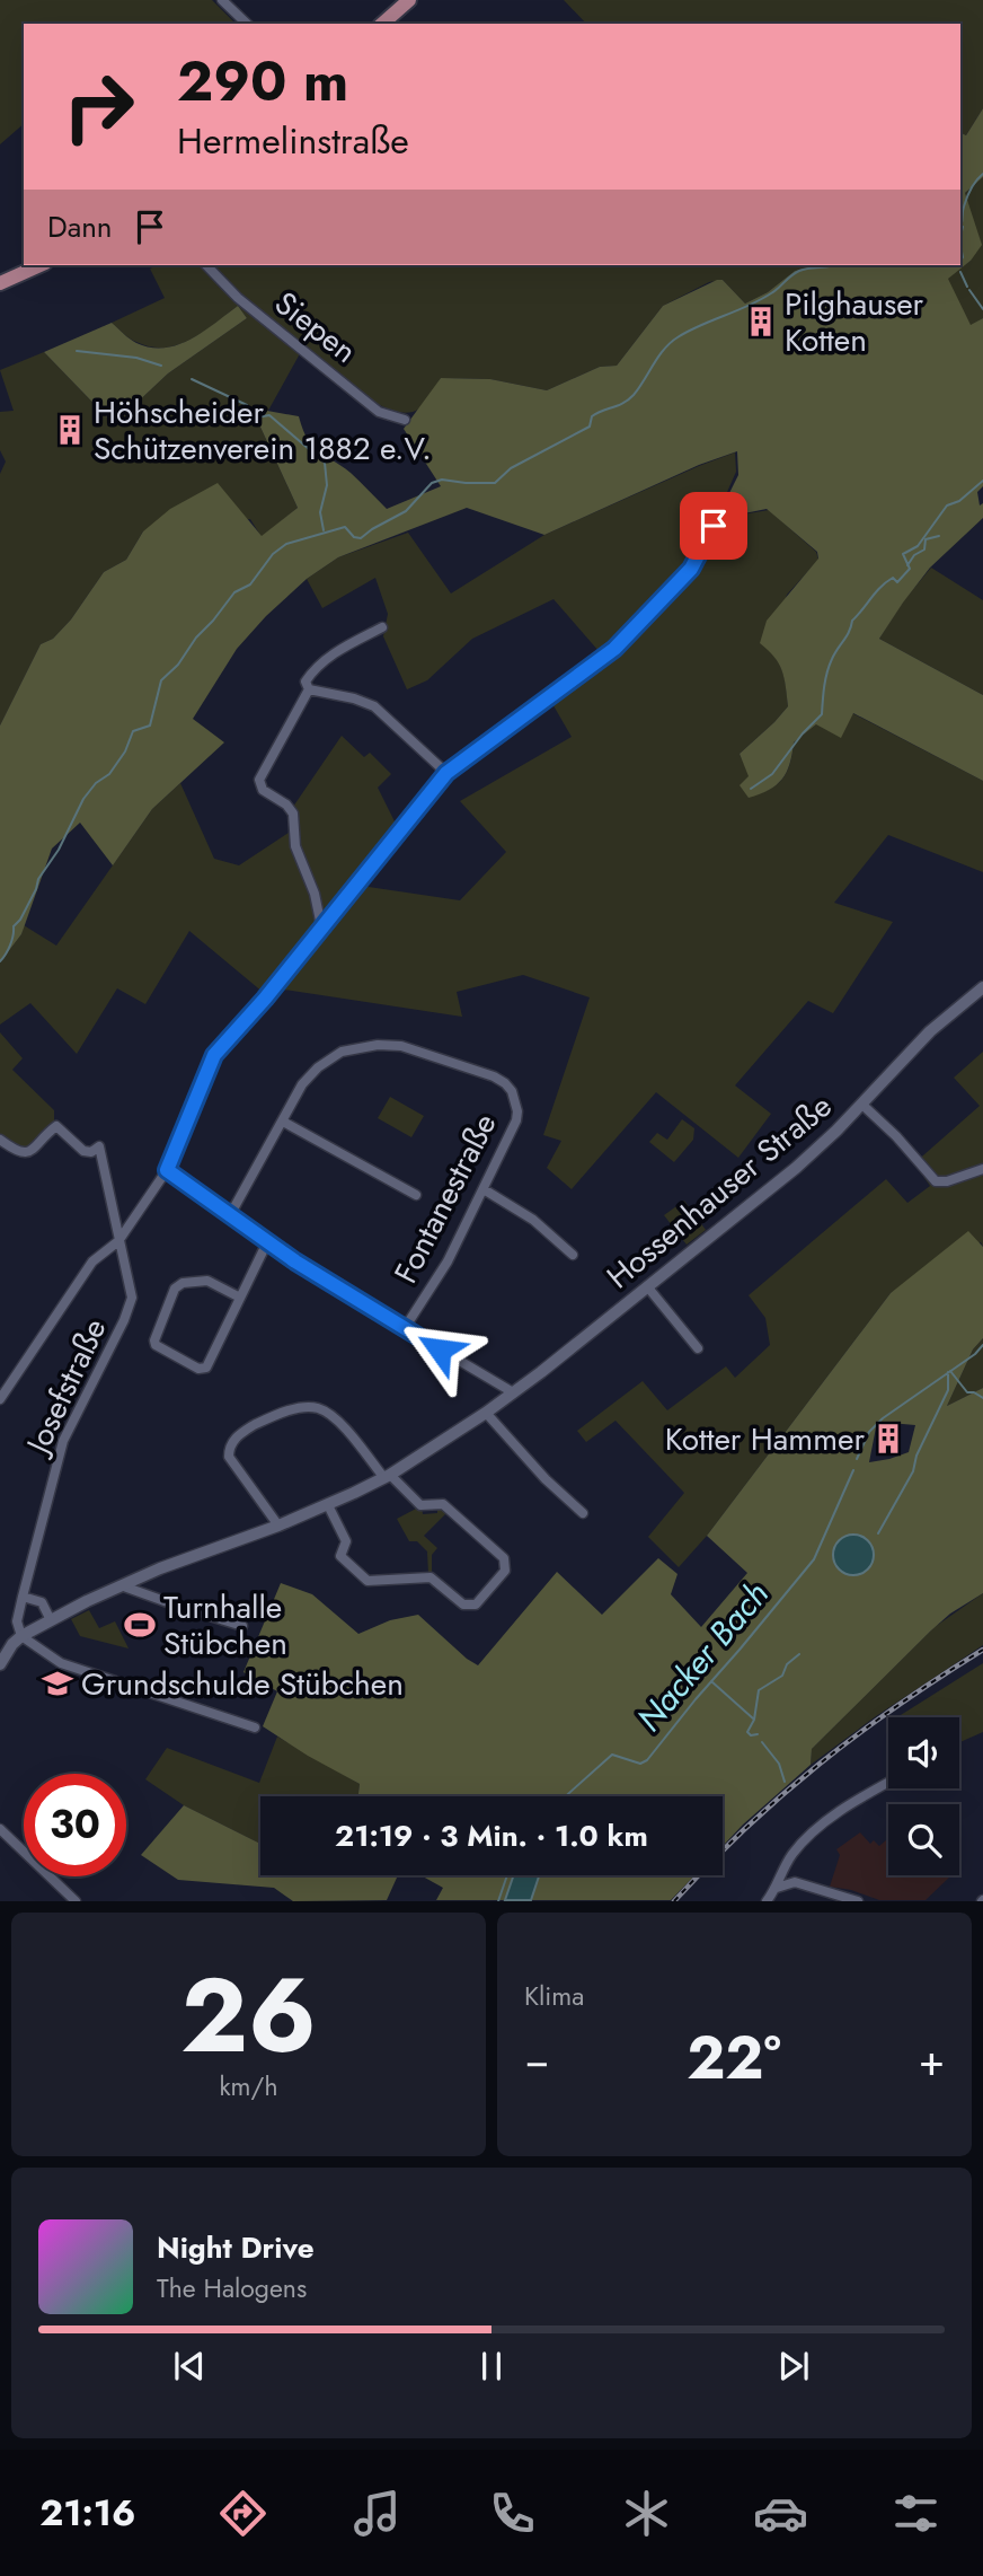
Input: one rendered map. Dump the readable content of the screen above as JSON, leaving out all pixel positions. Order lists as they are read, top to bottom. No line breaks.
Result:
{"streets":{"street":["Siepen","Hossenhauser Straße","Fontanestraße","Josefstraße"]},"crossings":[["Hossenhauser Straße","Josefstraße"]],"water":["Nacker Bach"],"places":{"building":["Pilghauser Kotten","Höhscheider Schützenverein 1882 e.V.","Kotter Hammer"],"sports":["Turnhalle Stübchen"],"school or university":["Grundschulde Stübchen"]},"page":{"turn":["290 m","Hermelinstraße"],"then":"Dann","limit":"30","trip":"21:19 · 3 Min. · 1.0 km","tile":[["26","km/h"],"Klima"],"heat":["−","22°","+"],"song":["Night Drive","The Halogens"],"tabs":"21:16"}}
